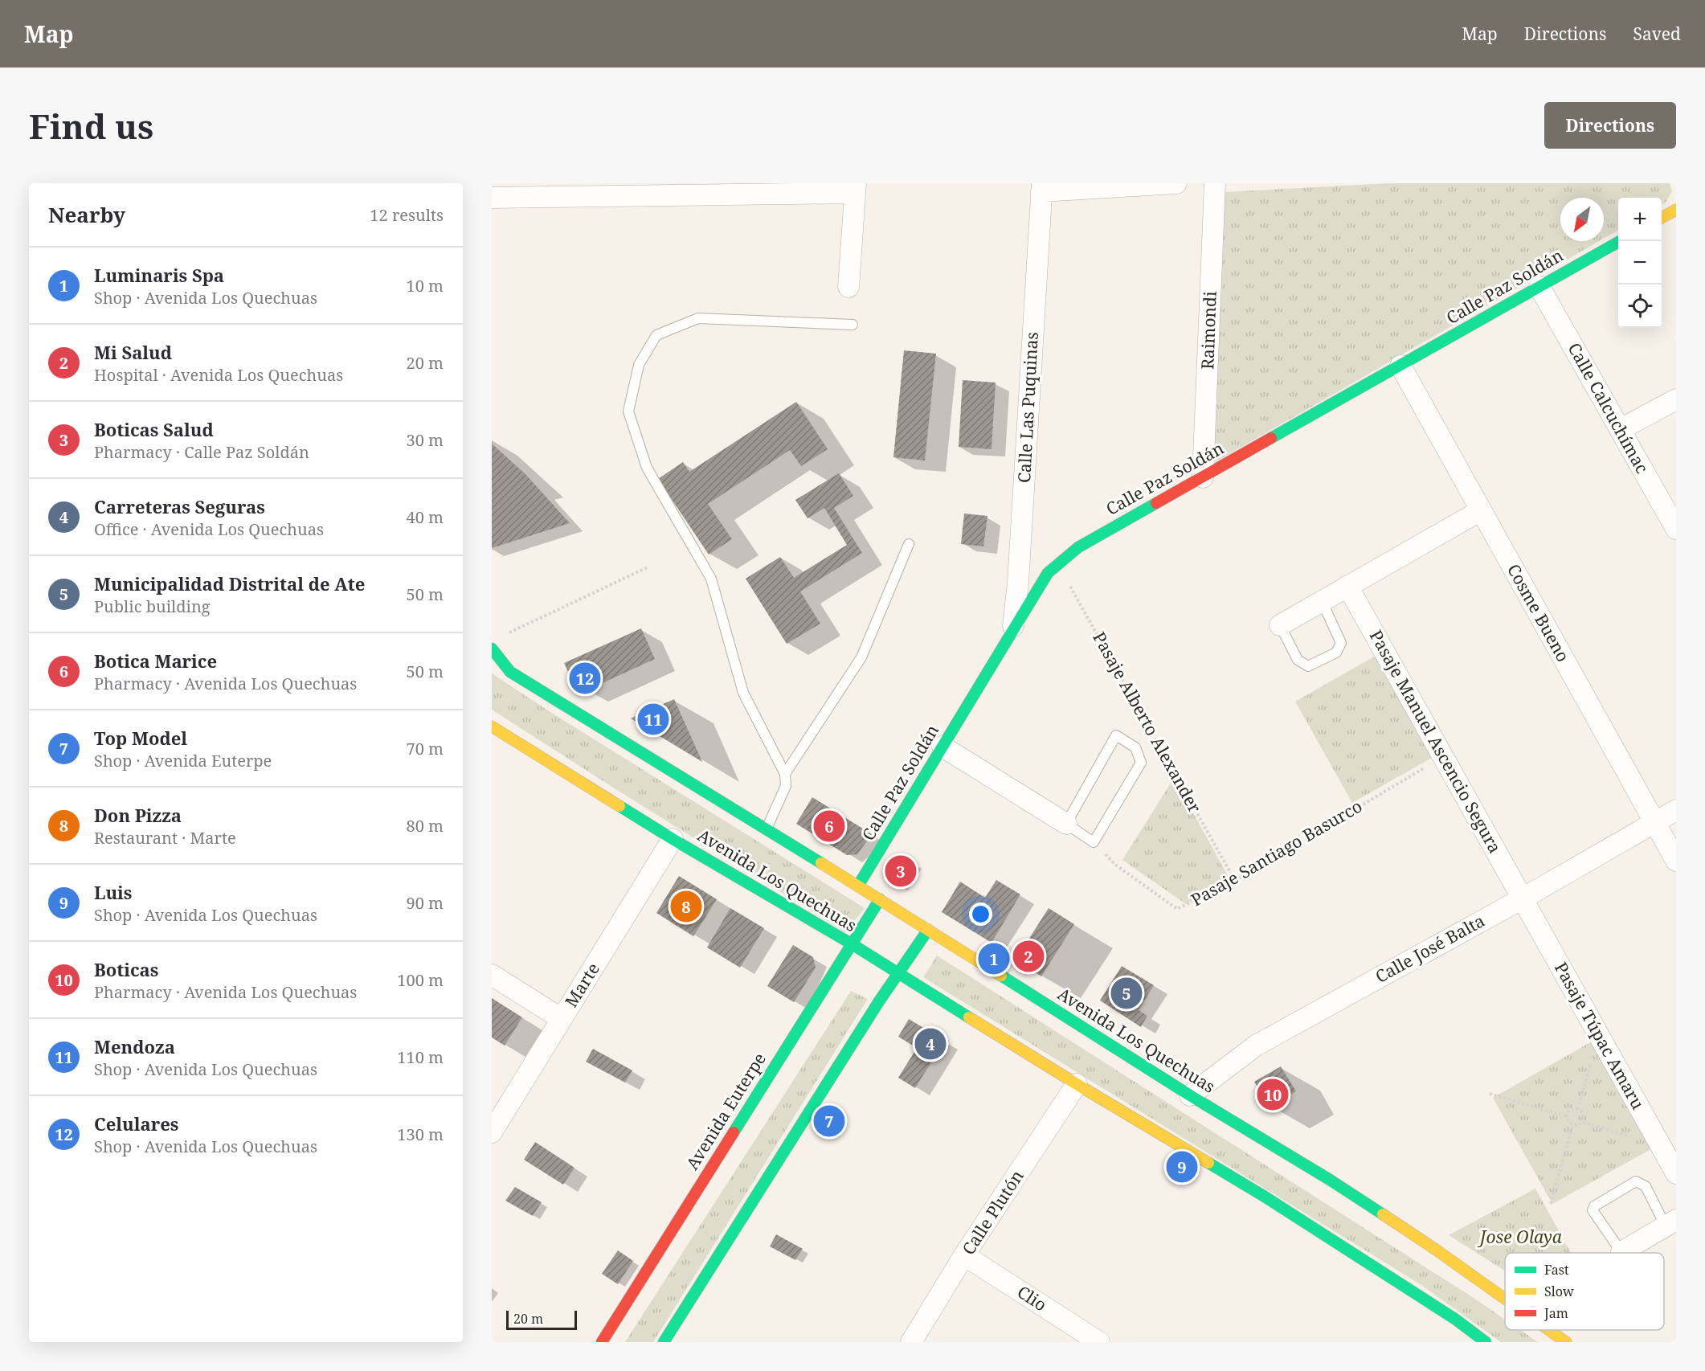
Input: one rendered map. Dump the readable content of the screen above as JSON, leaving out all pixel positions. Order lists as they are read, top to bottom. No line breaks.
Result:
{"streets":{"main road":["Calle Paz Soldán","Avenida Los Quechuas","Avenida Euterpe"],"street":["Raimondi","Calle Las Puquinas","Calle Calcuchímac","Cosme Bueno","Pasaje Manuel Ascencio Segura","Calle José Balta","Marte","Pasaje Túpac Amaru","Calle Plutón","Clio"],"path":["Pasaje Alberto Alexander","Pasaje Santiago Basurco"]},"crossings":[["Calle Paz Soldán","Raimondi"],["Calle Paz Soldán","Calle Las Puquinas"],["Calle Paz Soldán","Calle Calcuchímac"],["Calle Paz Soldán","Cosme Bueno"],["Calle Paz Soldán","Pasaje Alberto Alexander"],["Calle Paz Soldán","Avenida Los Quechuas"],["Cosme Bueno","Calle José Balta"],["Pasaje Alberto Alexander","Pasaje Santiago Basurco"],["Pasaje Manuel Ascencio Segura","Pasaje Santiago Basurco"],["Pasaje Manuel Ascencio Segura","Calle José Balta"],["Pasaje Manuel Ascencio Segura","Pasaje Túpac Amaru"],["Avenida Los Quechuas","Calle José Balta"],["Avenida Los Quechuas","Marte"],["Avenida Los Quechuas","Avenida Euterpe"],["Avenida Los Quechuas","Calle Plutón"],["Calle José Balta","Pasaje Túpac Amaru"],["Calle Plutón","Clio"]],"parks":["Jose Olaya"],"legend":["Fast","Slow","Jam"],"scale_bar":"20 m","north":"bottom left","page":{"header":"Map","nav":["Map","Directions","Saved"],"buttons":"Directions","title":"Find us","heading":["Nearby","12 results"],"map_buttons":["+","−"],"list":[{"mark":"1","name":"Luminaris Spa","note":"Shop · Avenida Los Quechuas","value":"10 m"},{"mark":"2","name":"Mi Salud","note":"Hospital · Avenida Los Quechuas","value":"20 m"},{"mark":"3","name":"Boticas Salud","note":"Pharmacy · Calle Paz Soldán","value":"30 m"},{"mark":"4","name":"Carreteras Seguras","note":"Office · Avenida Los Quechuas","value":"40 m"},{"mark":"5","name":"Municipalidad Distrital de Ate","note":"Public building","value":"50 m"},{"mark":"6","name":"Botica Marice","note":"Pharmacy · Avenida Los Quechuas","value":"50 m"},{"mark":"7","name":"Top Model","note":"Shop · Avenida Euterpe","value":"70 m"},{"mark":"8","name":"Don Pizza","note":"Restaurant · Marte","value":"80 m"},{"mark":"9","name":"Luis","note":"Shop · Avenida Los Quechuas","value":"90 m"},{"mark":"10","name":"Boticas","note":"Pharmacy · Avenida Los Quechuas","value":"100 m"},{"mark":"11","name":"Mendoza","note":"Shop · Avenida Los Quechuas","value":"110 m"},{"mark":"12","name":"Celulares","note":"Shop · Avenida Los Quechuas","value":"130 m"}],"pins":["12","11","6","3","8","2","1","5","4","10","7","9"],"scale":"20 m"}}
